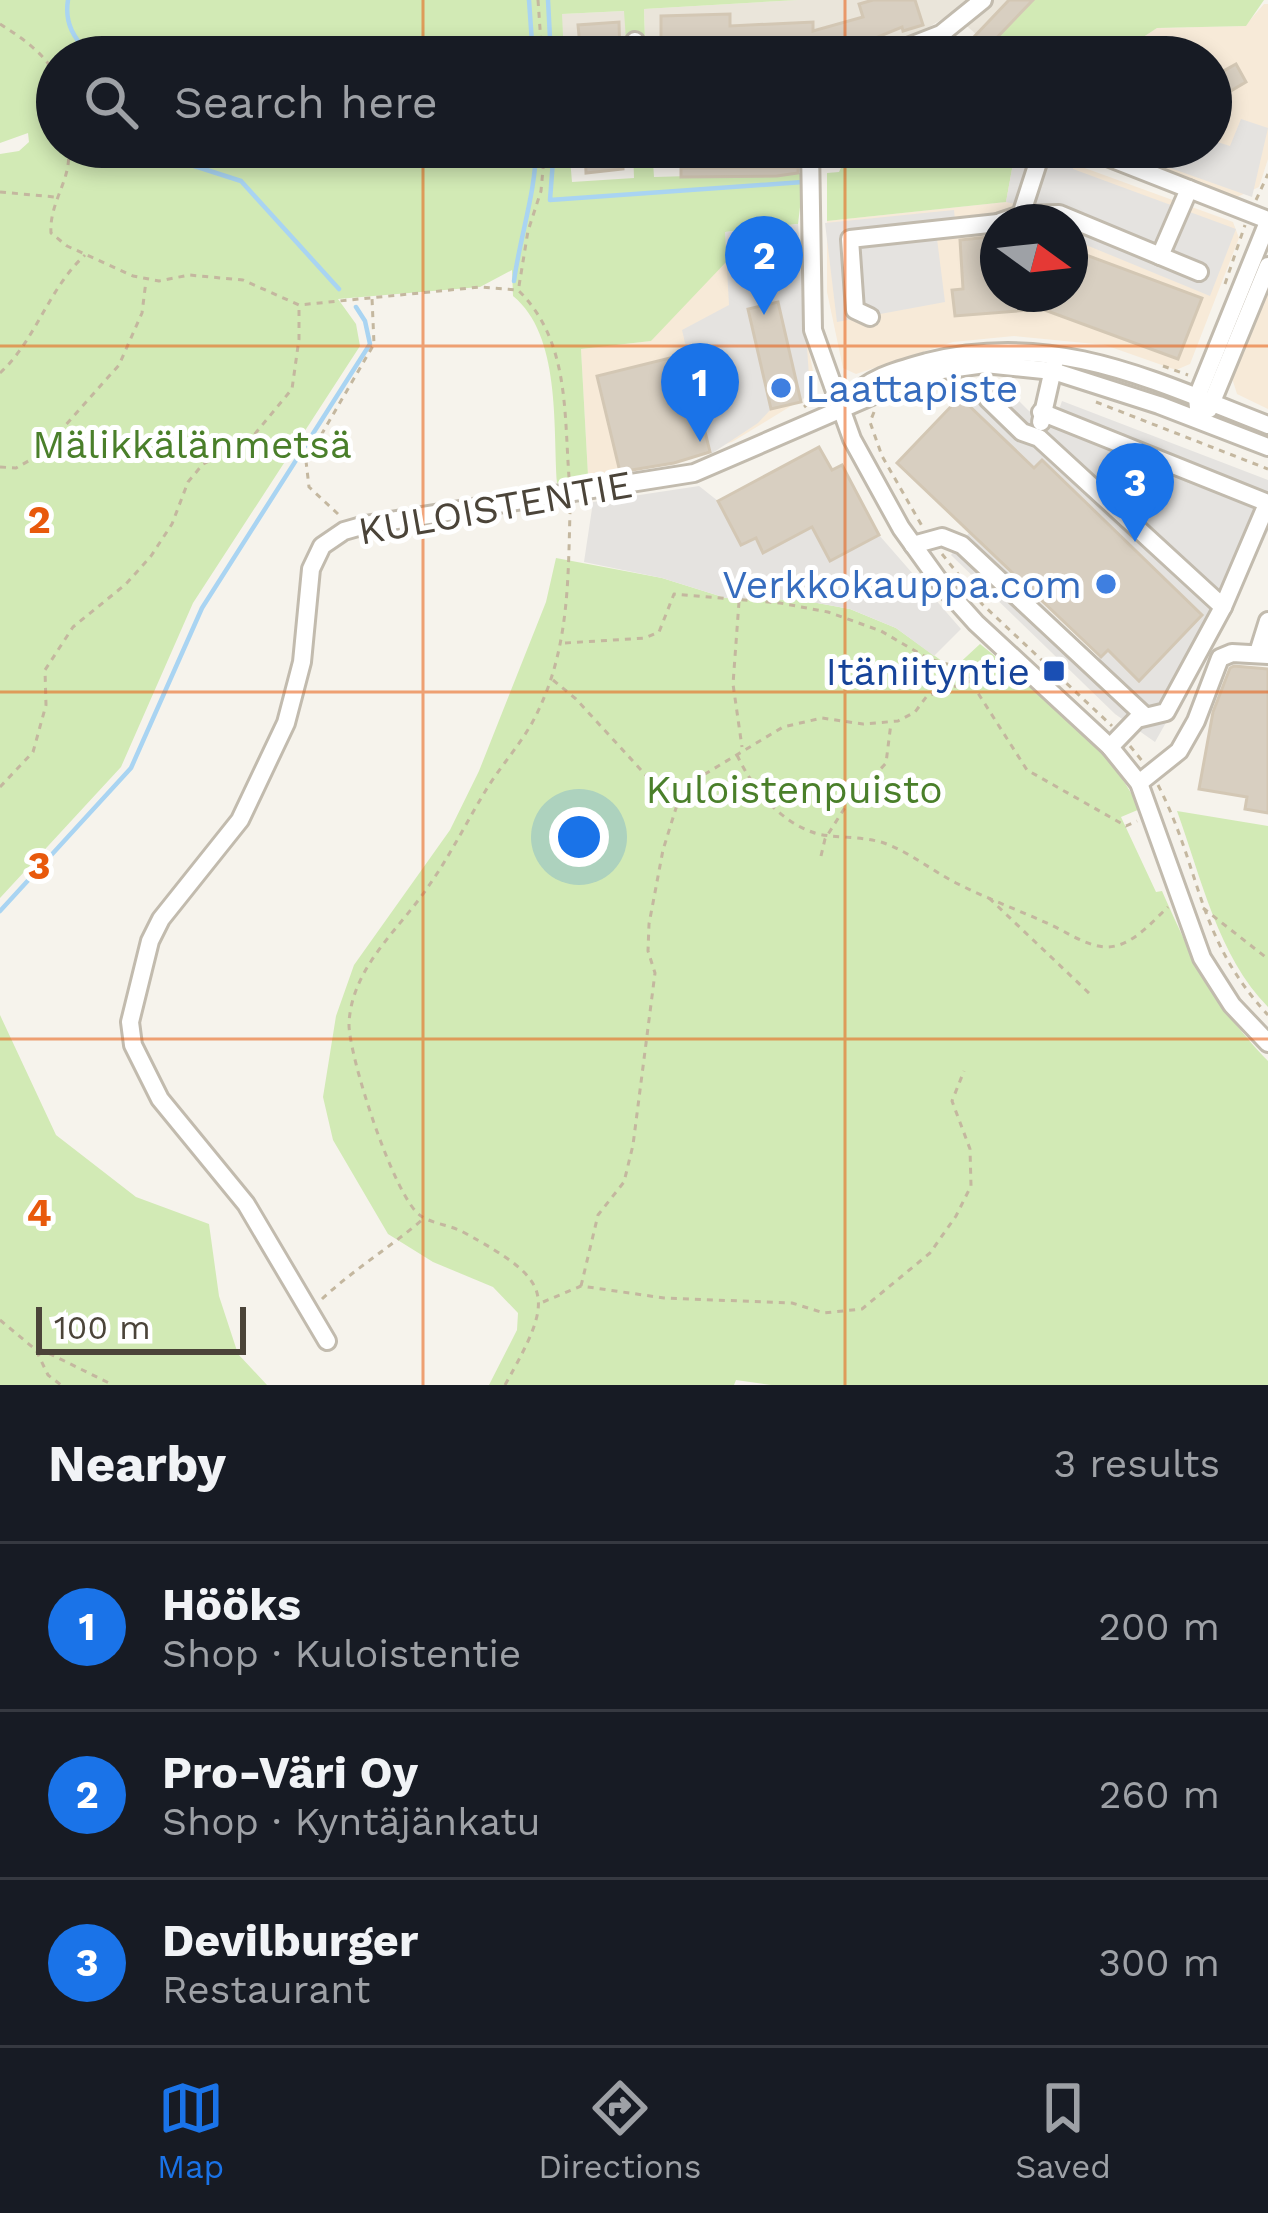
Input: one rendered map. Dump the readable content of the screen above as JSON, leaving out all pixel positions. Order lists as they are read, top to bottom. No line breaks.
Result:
{"streets":{"street":["KULOISTENTIE"]},"parks":["Mälikkälänmetsä","Kuloistenpuisto"],"places":{"other":["Laattapiste","Verkkokauppa.com"],"transit":["Itäniityntie"]},"scale_bar":"100 m","north":"right","page":{"search":"Search here","pins":["2","1","3"],"scale":"100 m","heading":["Nearby","3 results"],"list":[{"mark":"1","name":"Hööks","note":"Shop · Kuloistentie","value":"200 m"},{"mark":"2","name":"Pro-Väri Oy","note":"Shop · Kyntäjänkatu","value":"260 m"},{"mark":"3","name":"Devilburger","note":"Restaurant","value":"300 m"}],"nav":["Map","Directions","Saved"]},"grid":{"rows":["2","3","4"]}}
